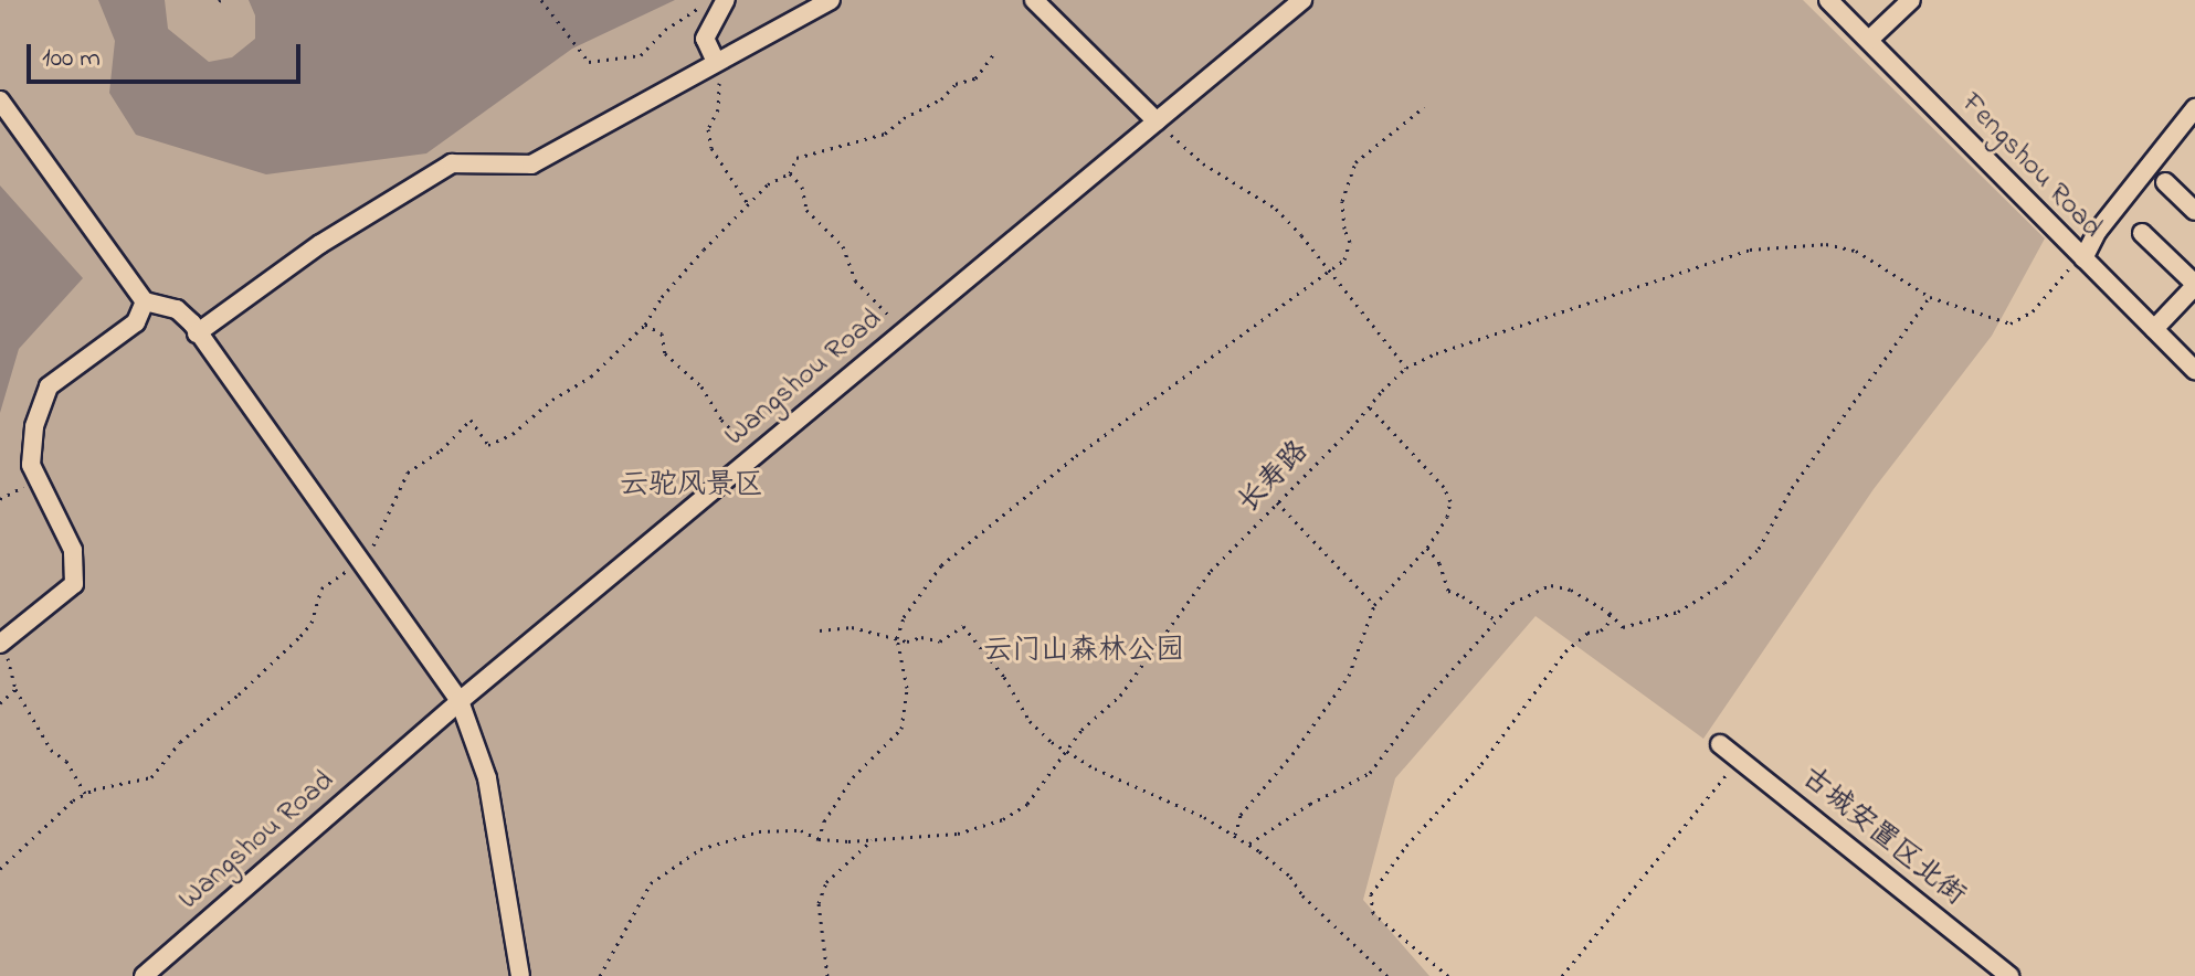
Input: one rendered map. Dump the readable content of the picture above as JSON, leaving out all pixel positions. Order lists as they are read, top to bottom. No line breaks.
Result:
{"streets":{"street":["Fengshou Road","Wangshou Road","古城安置区北街"],"path":["长寿路"]},"crossings":[["Fengshou Road","长寿路"]],"parks":["云驼风景区","云门山森林公园"],"scale_bar":"100 m"}
